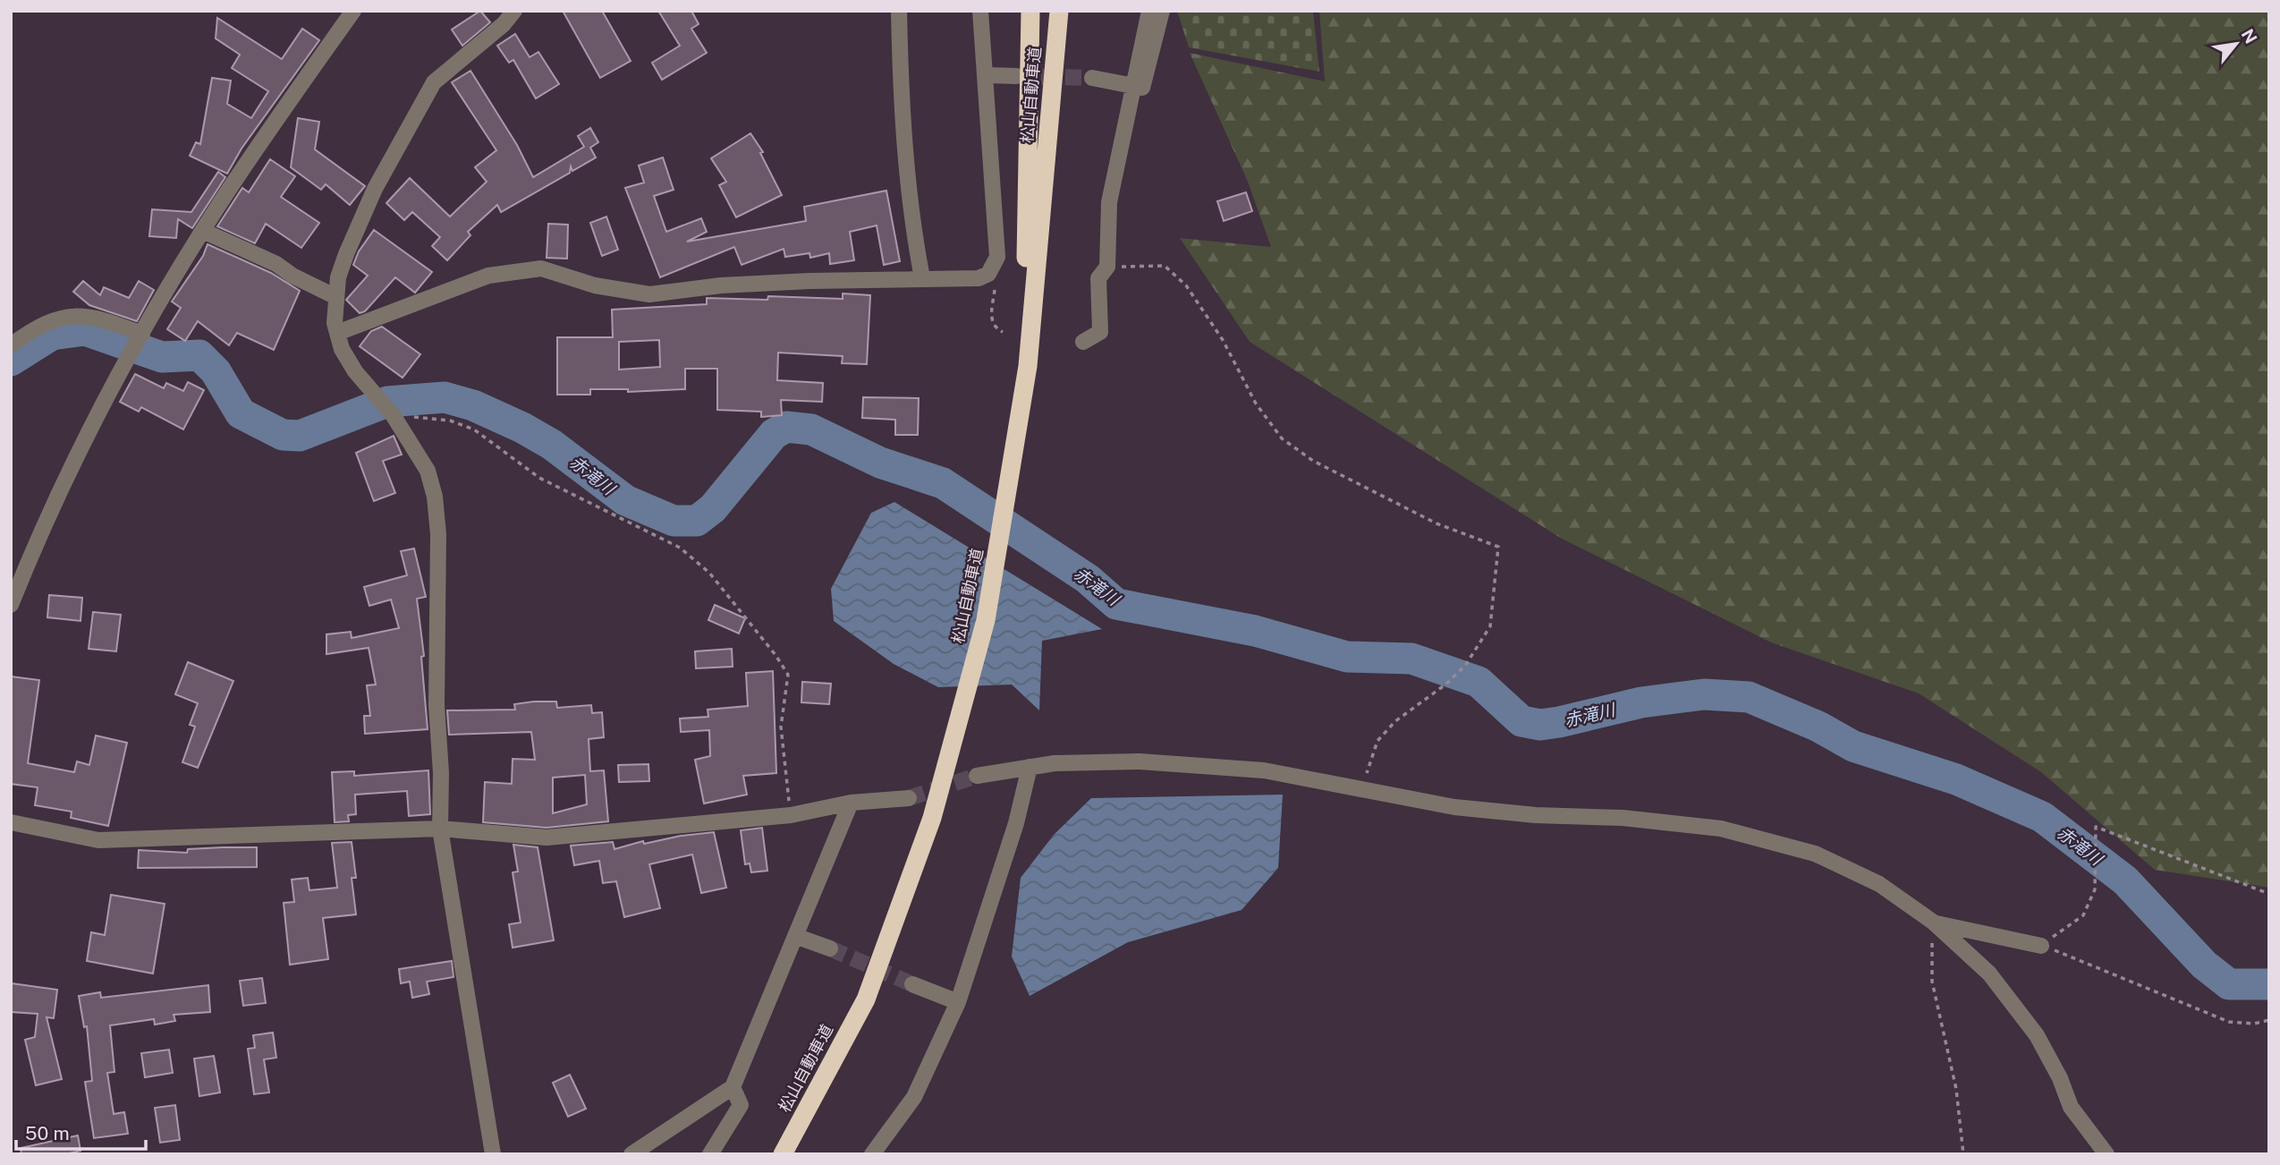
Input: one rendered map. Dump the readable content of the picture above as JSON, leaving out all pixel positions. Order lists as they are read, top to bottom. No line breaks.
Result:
{"streets":{"highway":["松山自動車道"]},"water":["赤滝川"],"scale_bar":"50 m","north":"top right"}
